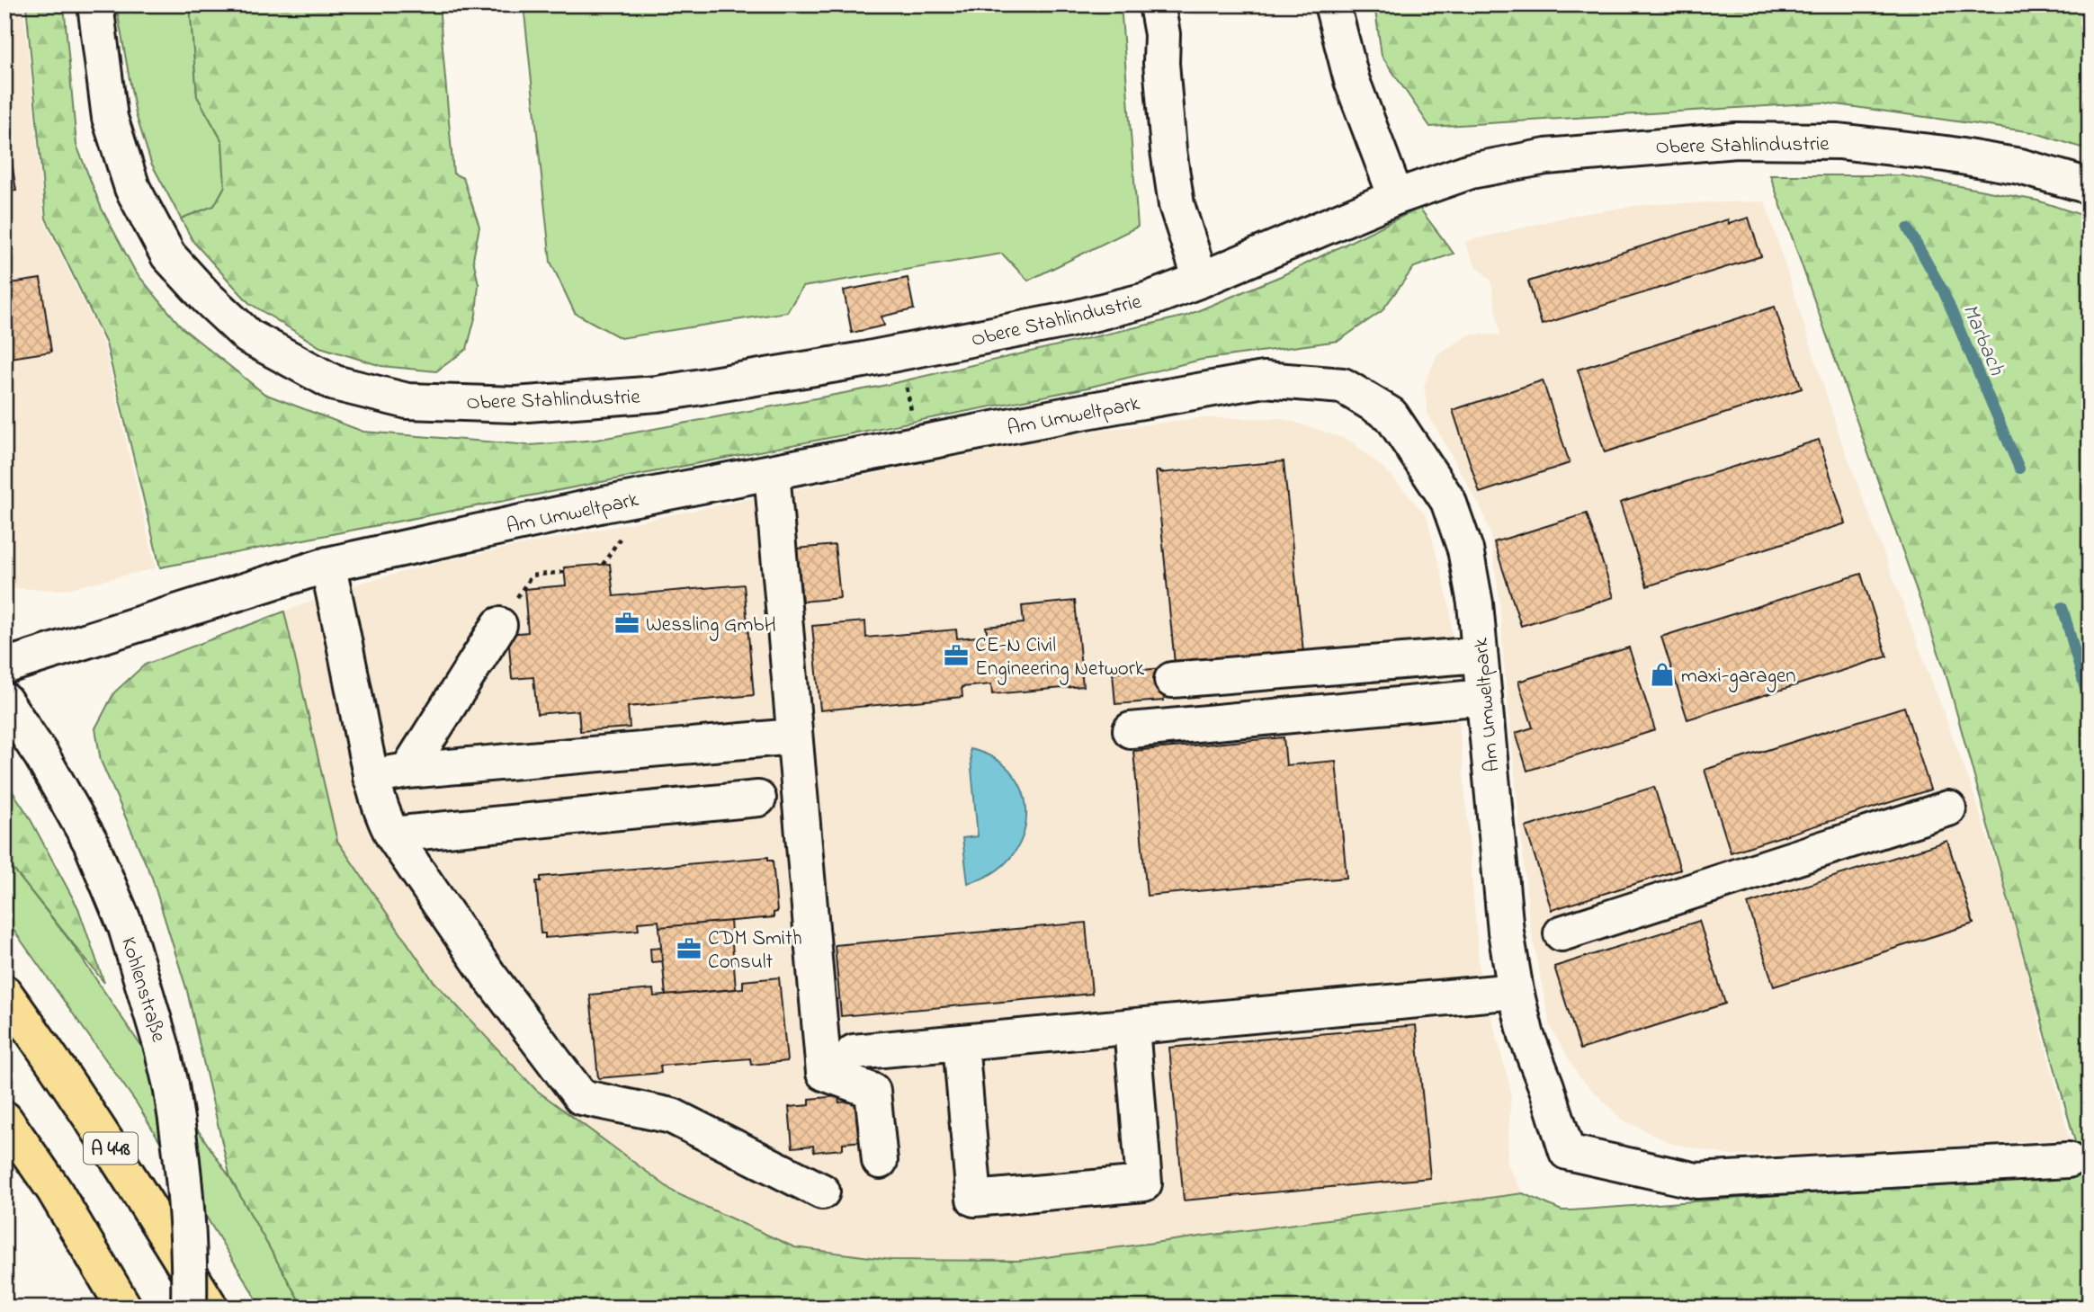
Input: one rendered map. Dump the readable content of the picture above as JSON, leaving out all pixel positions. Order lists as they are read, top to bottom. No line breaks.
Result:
{"streets":{"highway":["A 448"],"street":["Obere Stahlindustrie","Am Umweltpark","Kohlenstraße"]},"water":["Marbach"],"places":{"office":["Wessling GmbH","CE-N Civil Engineering Network","CDM Smith Consult"],"shop":["maxi-garagen"]}}
